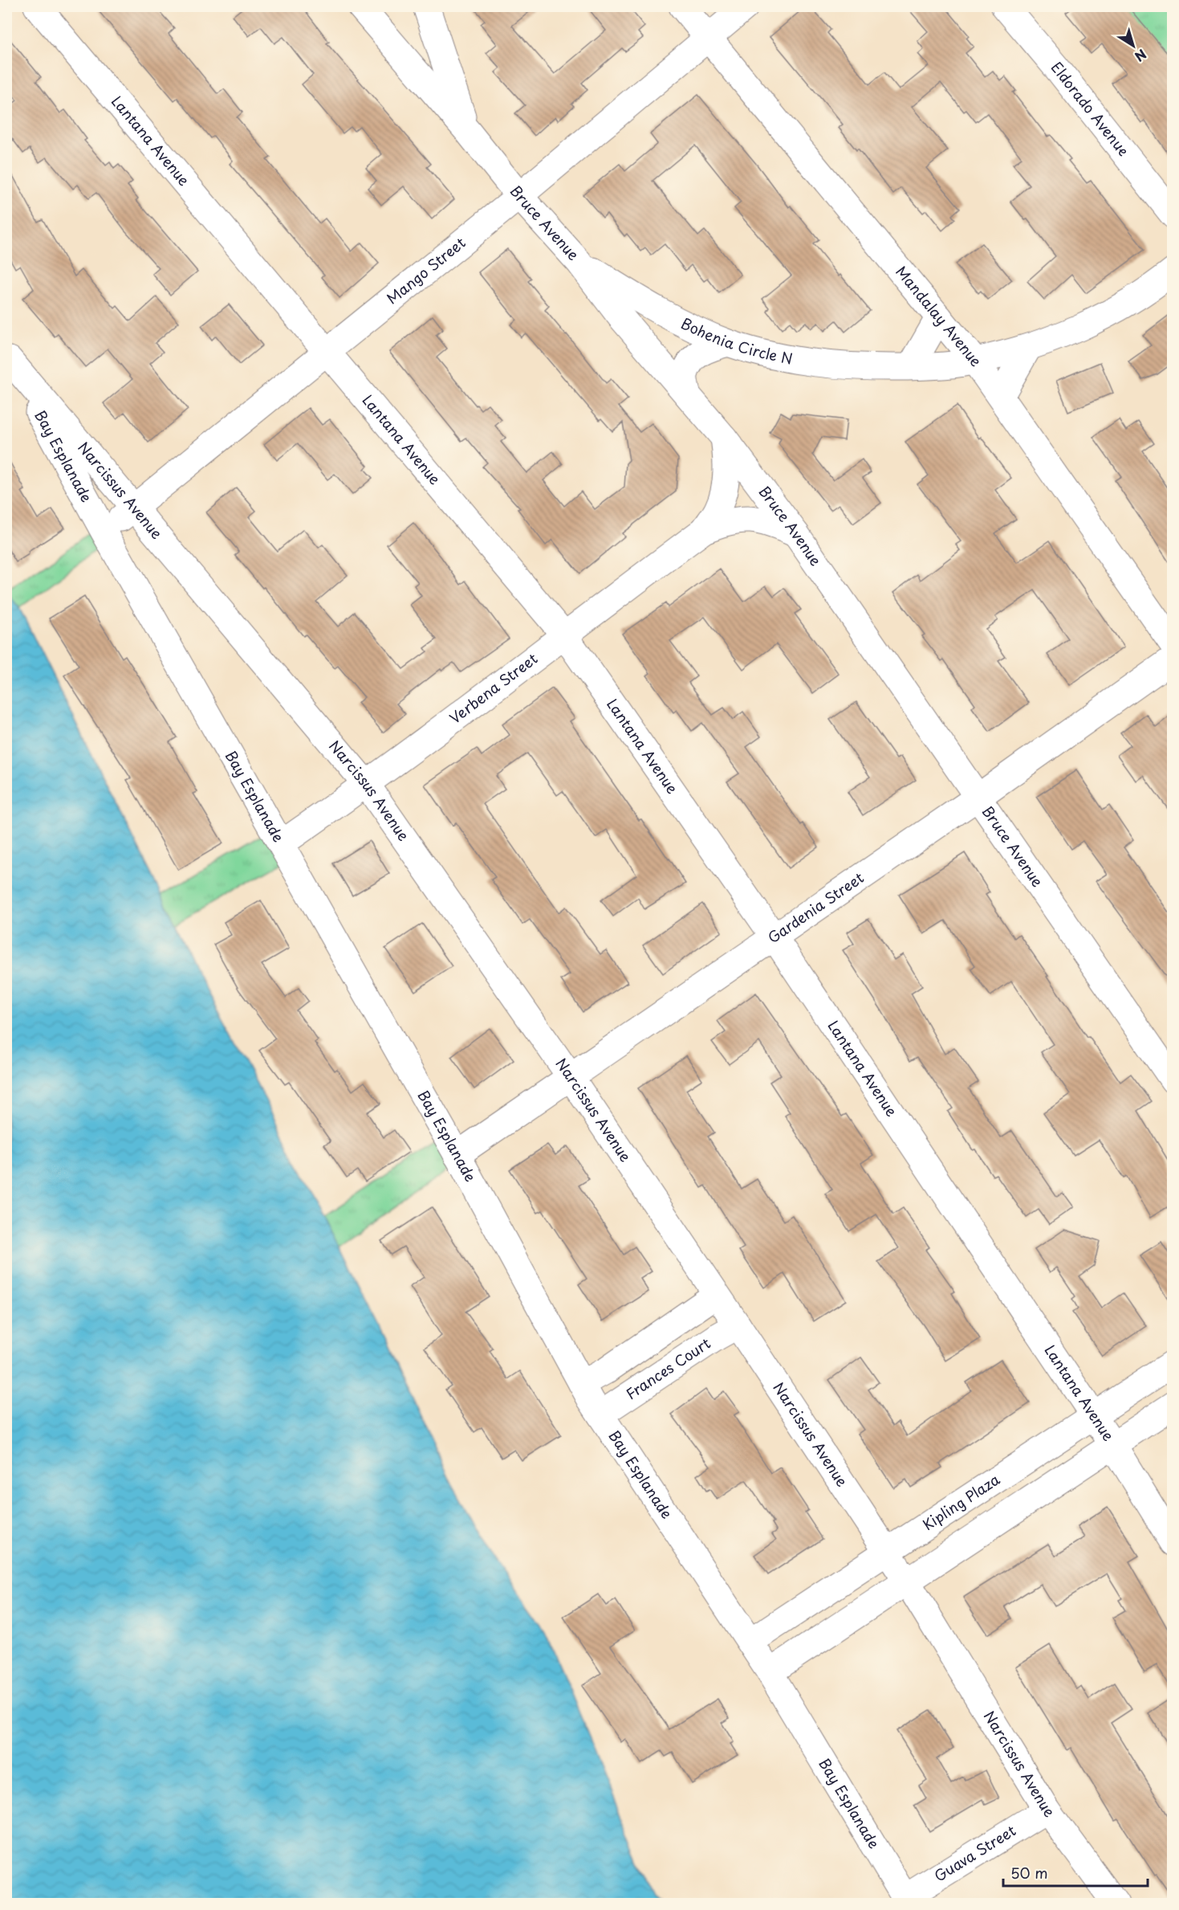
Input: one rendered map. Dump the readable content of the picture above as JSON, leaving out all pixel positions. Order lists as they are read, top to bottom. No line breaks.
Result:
{"streets":{"street":["Eldorado Avenue","Lantana Avenue","Bruce Avenue","Mango Street","Mandalay Avenue","Bohenia Circle N","Bay Esplanade","Narcissus Avenue","Verbena Street","Gardenia Street","Frances Court","Kipling Plaza","Guava Street"]},"crossings":[["Lantana Avenue","Mango Street"],["Lantana Avenue","Verbena Street"],["Lantana Avenue","Gardenia Street"],["Lantana Avenue","Kipling Plaza"],["Bruce Avenue","Mango Street"],["Bruce Avenue","Bohenia Circle N"],["Bruce Avenue","Verbena Street"],["Bruce Avenue","Gardenia Street"],["Mango Street","Mandalay Avenue"],["Mango Street","Bay Esplanade"],["Mango Street","Narcissus Avenue"],["Mandalay Avenue","Bohenia Circle N"],["Bay Esplanade","Narcissus Avenue"],["Bay Esplanade","Verbena Street"],["Bay Esplanade","Gardenia Street"],["Bay Esplanade","Frances Court"],["Bay Esplanade","Kipling Plaza"],["Bay Esplanade","Guava Street"],["Narcissus Avenue","Verbena Street"],["Narcissus Avenue","Gardenia Street"],["Narcissus Avenue","Frances Court"],["Narcissus Avenue","Kipling Plaza"],["Narcissus Avenue","Guava Street"]],"scale_bar":"50 m","north":"bottom right"}
